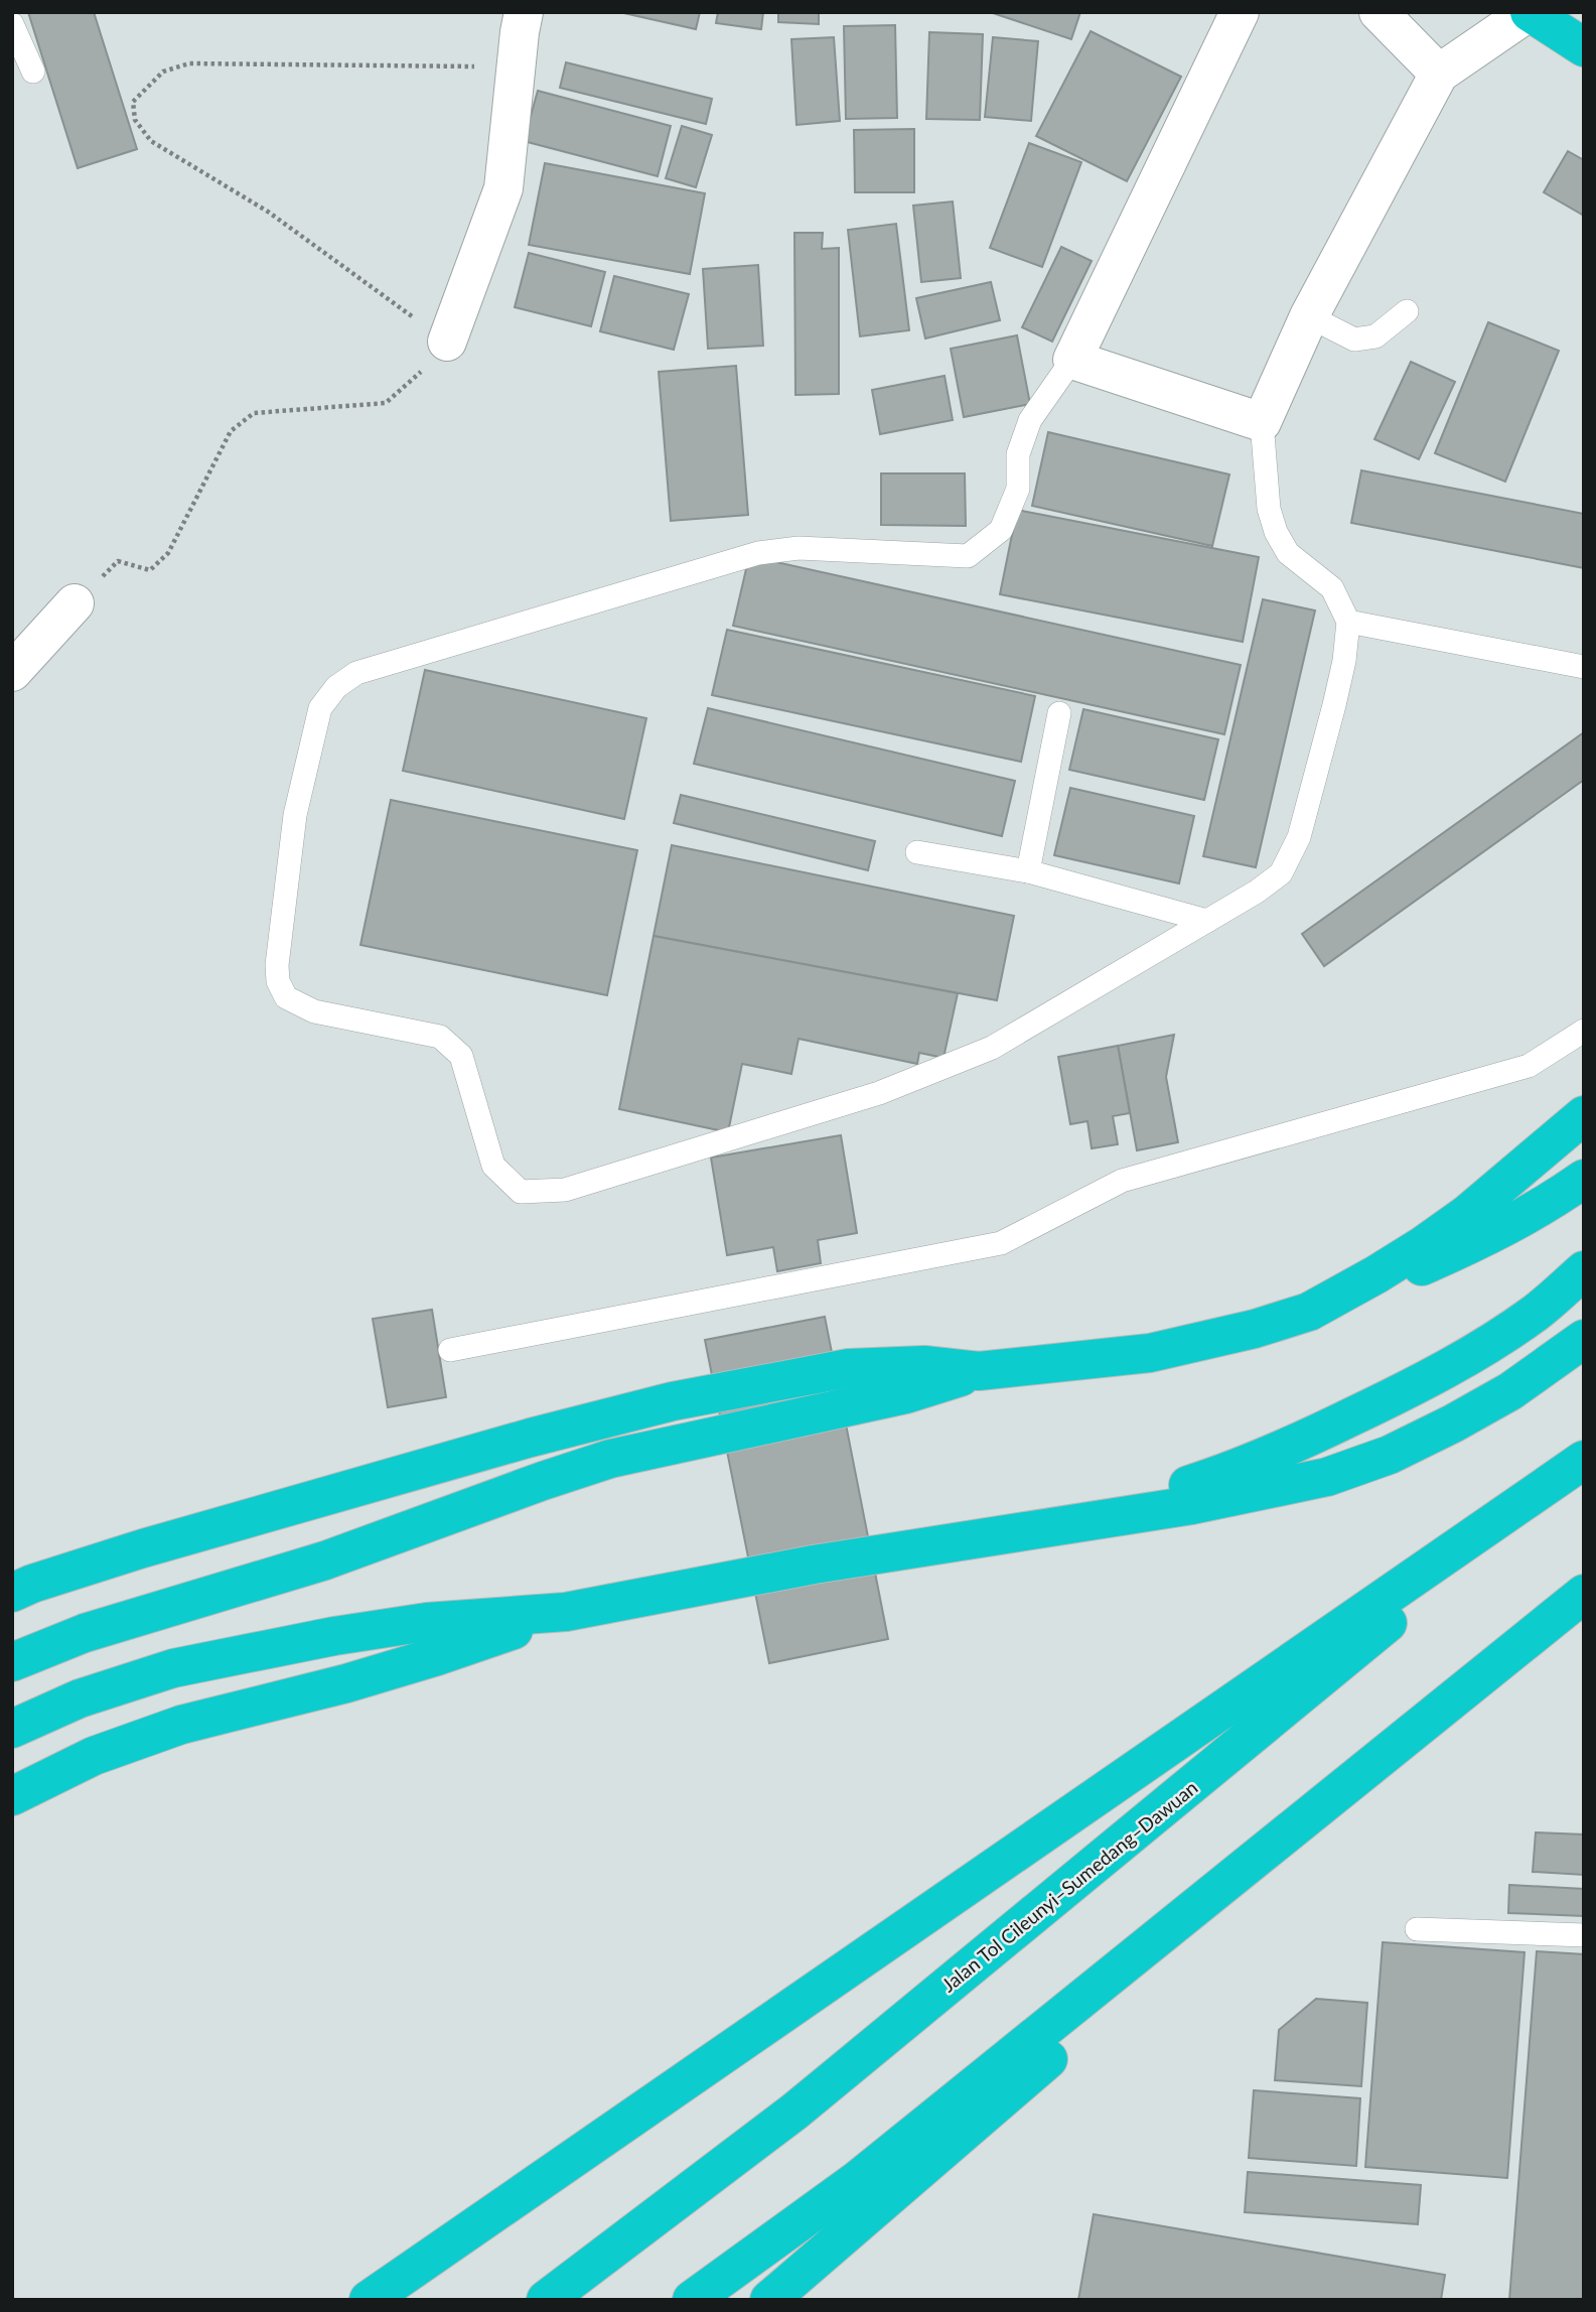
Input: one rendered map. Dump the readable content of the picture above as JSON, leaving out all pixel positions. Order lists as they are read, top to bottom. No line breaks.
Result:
{"streets":{"highway":["Jalan Tol Cileunyi–Sumedang–Dawuan"]}}
